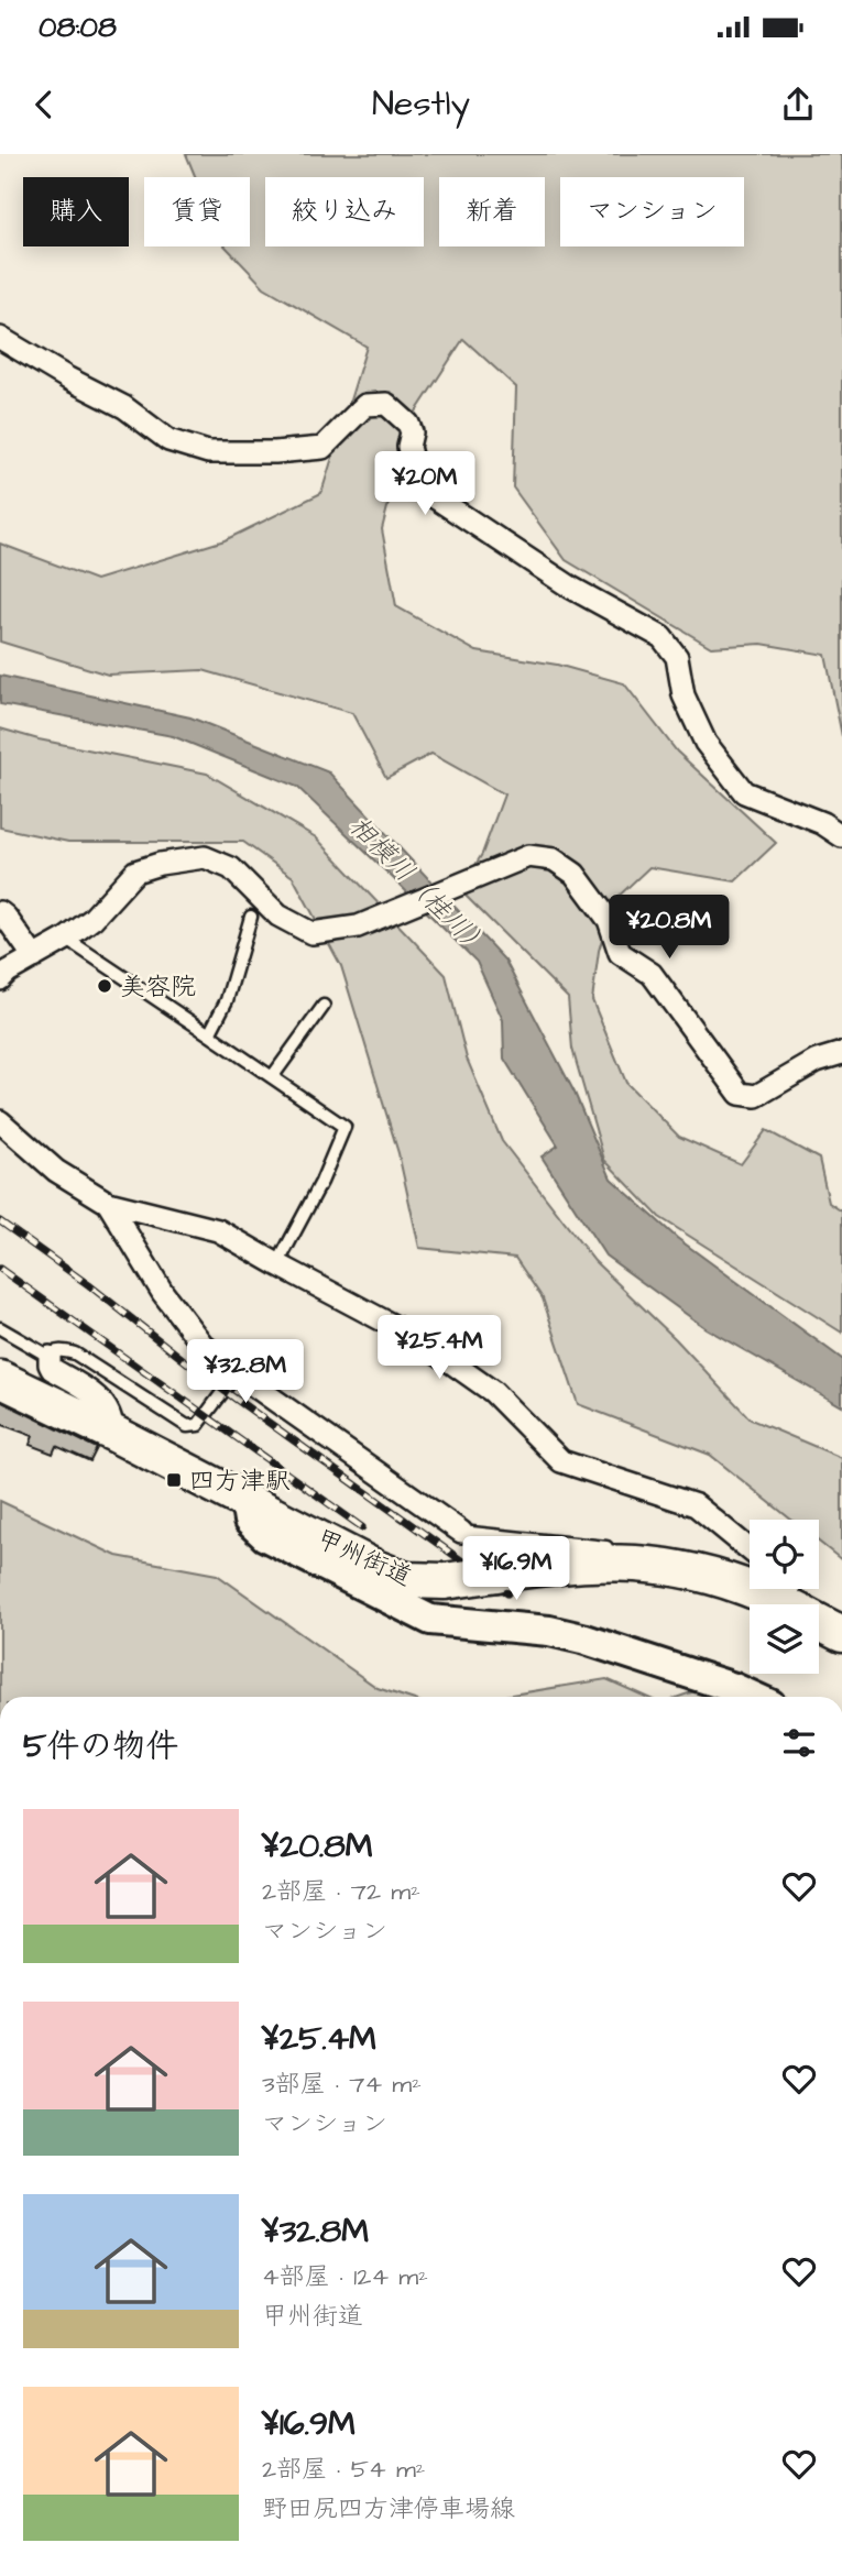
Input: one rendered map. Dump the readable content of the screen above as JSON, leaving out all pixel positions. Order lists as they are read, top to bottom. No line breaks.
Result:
{"streets":{"highway":["甲州街道"]},"water":["相模川（桂川）"],"places":{"other":["美容院"],"transit":["四方津駅"]},"page":{"status":"08:08","header":"Nestly","chip":["購入","賃貸","絞り込み","新着","マンション"],"price":["¥20M","¥20.8M","¥25.4M","¥32.8M","¥16.9M"],"heading":"5件の物件","list":[{"name":"¥20.8M","note":"2部屋 · 72 m² · マンション"},{"name":"¥25.4M","note":"3部屋 · 74 m² · マンション"},{"name":"¥32.8M","note":"4部屋 · 124 m² · 甲州街道"},{"name":"¥16.9M","note":"2部屋 · 54 m² · 野田尻四方津停車場線"}]}}
